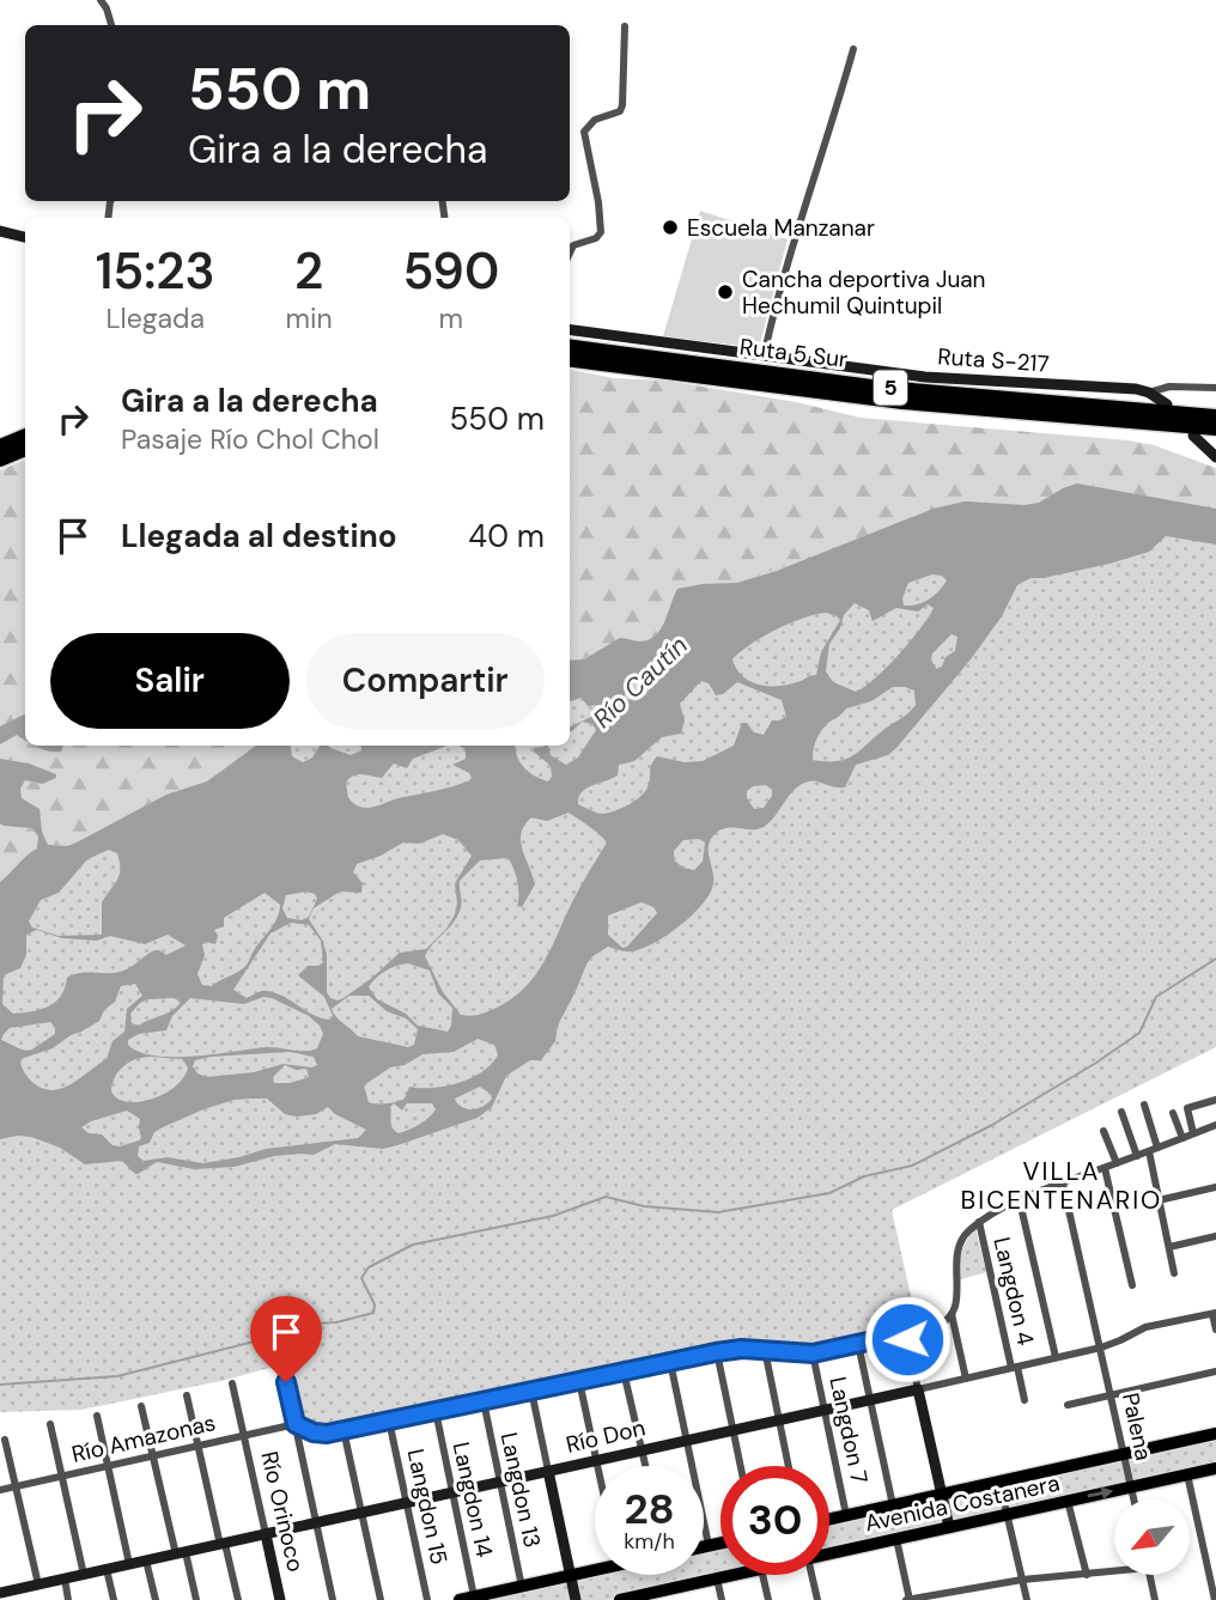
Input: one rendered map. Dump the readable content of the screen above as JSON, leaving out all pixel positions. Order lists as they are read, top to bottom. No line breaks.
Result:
{"streets":{"highway":["Ruta 5 Sur","5"],"main road":["Avenida Costanera"],"street":["Ruta S-217","Langdon 4","Palena","Langdon 7","Río Don","Río Amazonas","Langdon 13","Langdon 14","Langdon 15","Río Orinoco"]},"crossings":[["Langdon 4","Río Don"],["Palena","Río Don"],["Palena","Avenida Costanera"],["Langdon 7","Río Don"],["Langdon 7","Avenida Costanera"],["Río Don","Langdon 13"],["Río Don","Langdon 14"],["Río Don","Langdon 15"],["Río Don","Río Orinoco"],["Río Amazonas","Río Orinoco"]],"districts":["VILLA BICENTENARIO"],"water":["Río Cautín"],"places":["Escuela Manzanar","Cancha deportiva Juan Hechumil Quintupil"],"north":"bottom left","page":{"turn":["550 m","Gira a la derecha"],"eta":["15:23","Llegada","2","min","590","m"],"list":[{"name":"Gira a la derecha","note":"Pasaje Río Chol Chol","value":"550 m"},{"name":"Llegada al destino","value":"40 m"}],"buttons":["Salir","Compartir"],"speed":"28 km/h","limit":"30"}}
